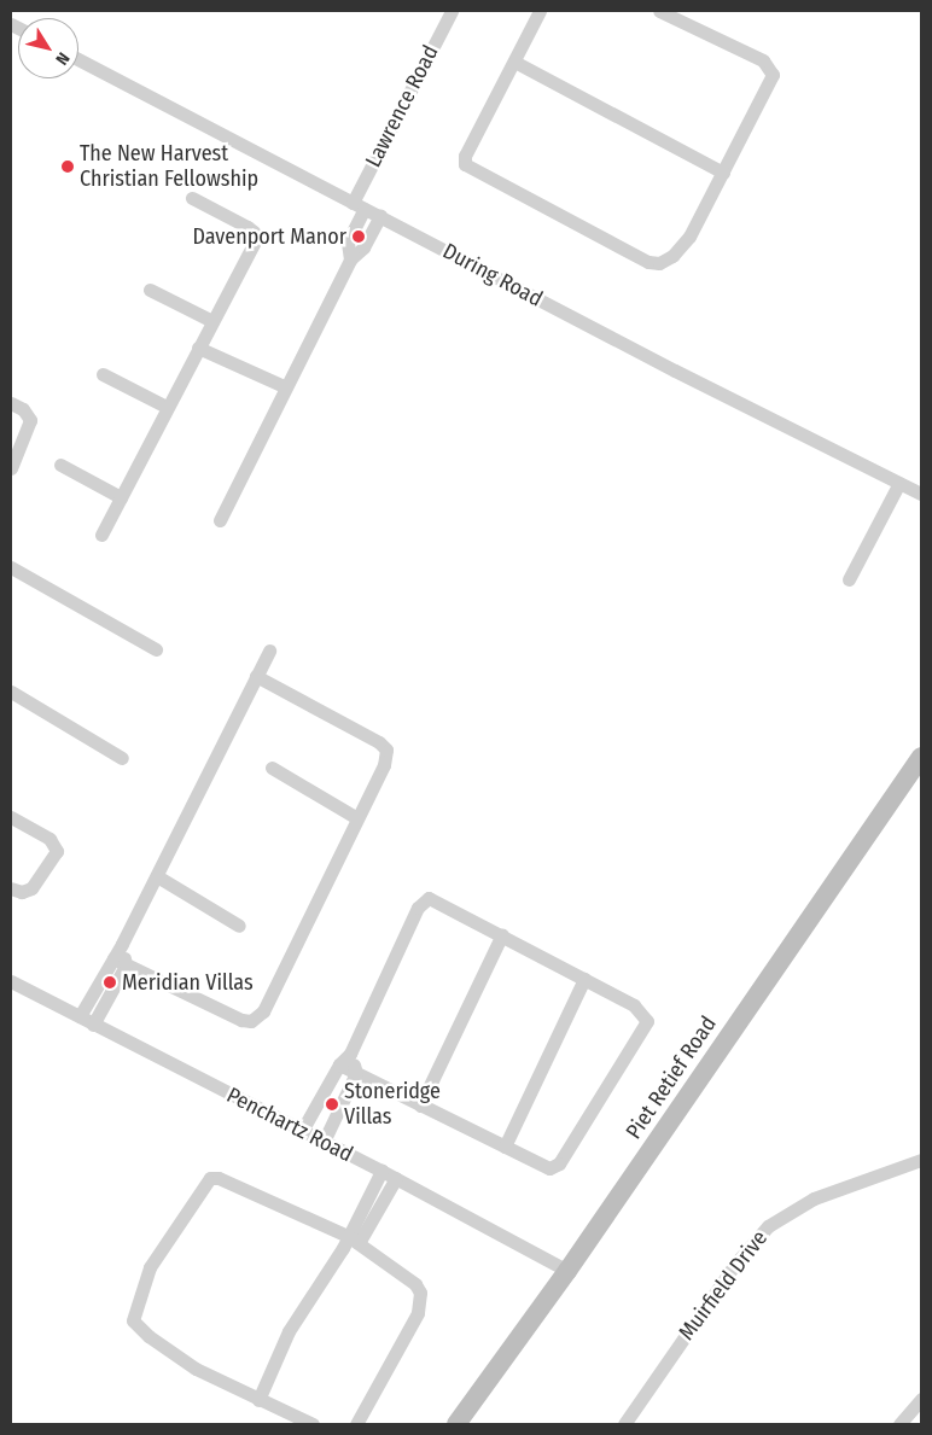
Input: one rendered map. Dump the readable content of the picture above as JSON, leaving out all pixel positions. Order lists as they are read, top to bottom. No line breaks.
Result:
{"streets":{"street":["Lawrence Road","During Road","Piet Retief Road","Penchartz Road","Muirfield Drive"]},"crossings":[["Lawrence Road","During Road"],["Piet Retief Road","Penchartz Road"]],"places":["The New Harvest Christian Fellowship","Davenport Manor","Meridian Villas","Stoneridge Villas"],"north":"bottom right"}
